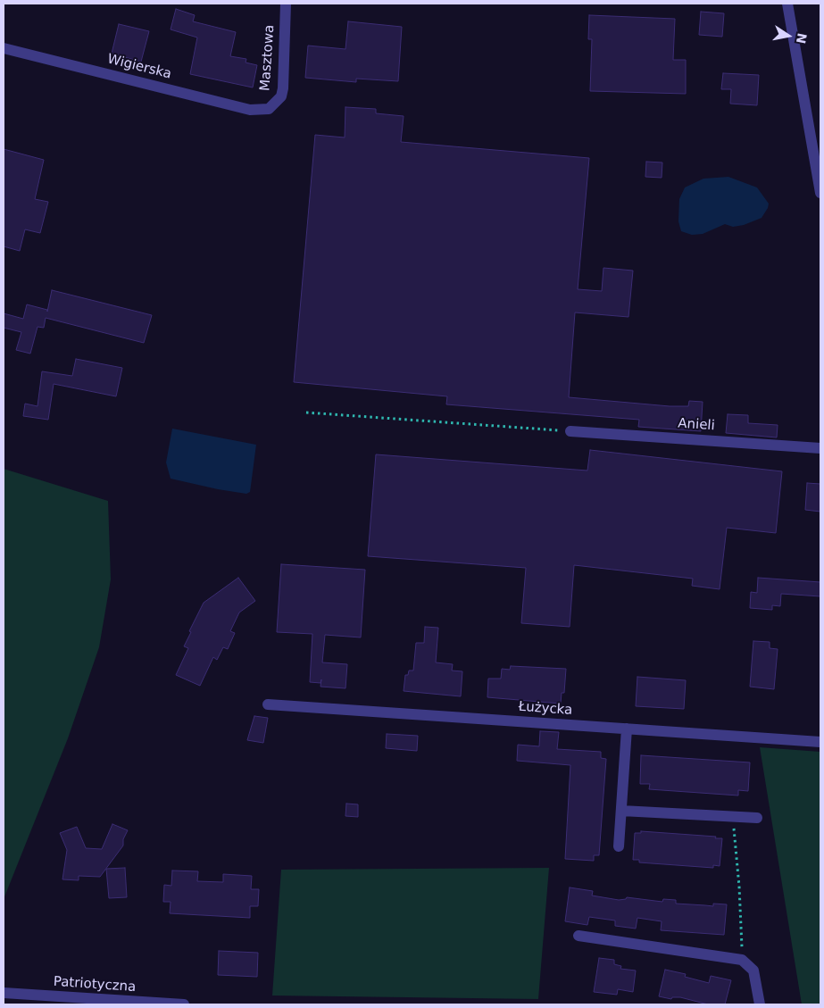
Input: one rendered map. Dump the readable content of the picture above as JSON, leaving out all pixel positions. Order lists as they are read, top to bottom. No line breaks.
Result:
{"streets":{"street":["Masztowa","Wigierska","Anieli","Łużycka","Patriotyczna"]},"crossings":[["Masztowa","Wigierska"]],"north":"right"}
